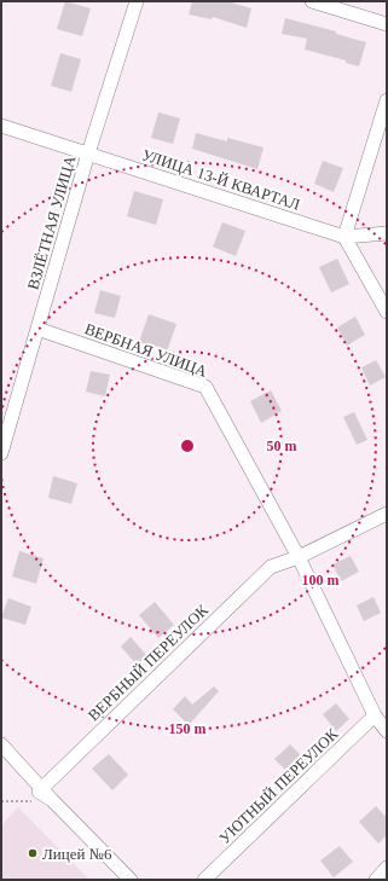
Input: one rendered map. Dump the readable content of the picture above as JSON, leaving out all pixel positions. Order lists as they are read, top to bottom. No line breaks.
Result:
{"streets":{"street":["УЛИЦА 13-Й КВАРТАЛ","ВЗЛЁТНАЯ УЛИЦА","ВЕРБНАЯ УЛИЦА","ВЕРБНЫЙ ПЕРЕУЛОК","УЮТНЫЙ ПЕРЕУЛОК"]},"crossings":[["УЛИЦА 13-Й КВАРТАЛ","ВЗЛЁТНАЯ УЛИЦА"],["ВЗЛЁТНАЯ УЛИЦА","ВЕРБНАЯ УЛИЦА"],["ВЕРБНАЯ УЛИЦА","ВЕРБНЫЙ ПЕРЕУЛОК"],["ВЕРБНАЯ УЛИЦА","УЮТНЫЙ ПЕРЕУЛОК"]],"places":["Лицей №6"],"rings":["50 m","100 m","150 m"]}
